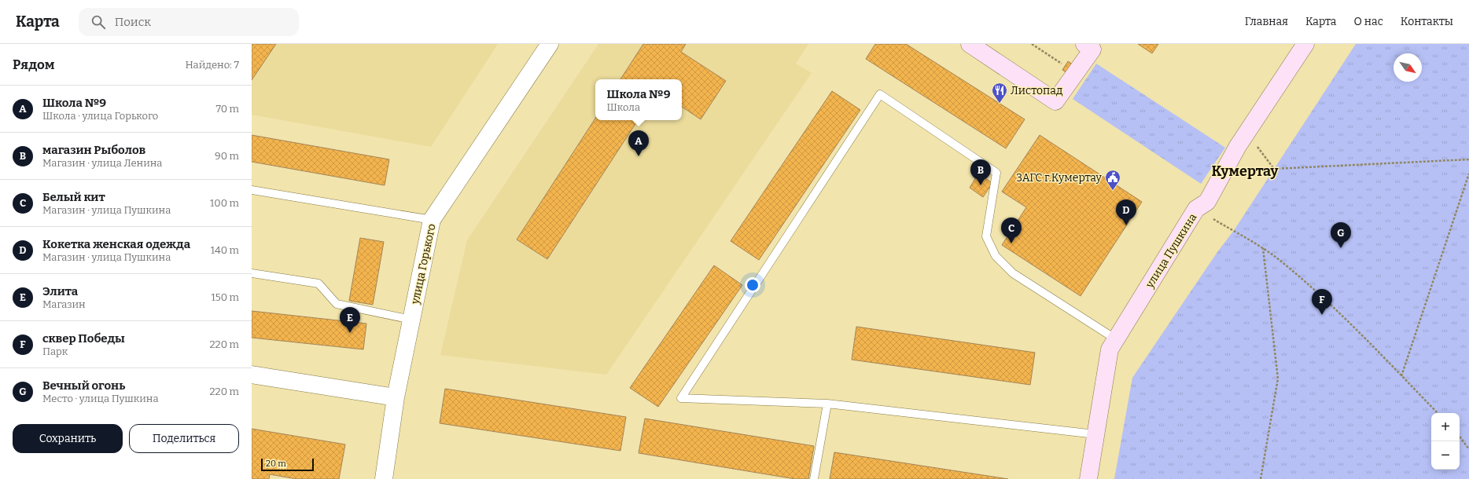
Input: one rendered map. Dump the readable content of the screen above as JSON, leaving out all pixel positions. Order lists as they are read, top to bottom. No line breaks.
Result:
{"streets":{"main road":["улица Пушкина"],"street":["улица Горького"]},"districts":["Кумертау"],"places":{"restaurant":["Листопад"],"public building":["ЗАГС г.Кумертау"]},"scale_bar":"20 m","north":"bottom right","page":{"header":"Карта","search":"Поиск","nav":["Главная","Карта","О нас","Контакты"],"heading":["Рядом","Найдено: 7"],"popup":["Школа №9","Школа"],"list":[{"mark":"A","name":"Школа №9","note":"Школа · улица Горького","value":"70 m"},{"mark":"B","name":"магазин Рыболов","note":"Магазин · улица Ленина","value":"90 m"},{"mark":"C","name":"Белый кит","note":"Магазин · улица Пушкина","value":"100 m"},{"mark":"D","name":"Кокетка женская одежда","note":"Магазин · улица Пушкина","value":"140 m"},{"mark":"E","name":"Элита","note":"Магазин","value":"150 m"},{"mark":"F","name":"сквер Победы","note":"Парк","value":"220 m"},{"mark":"G","name":"Вечный огонь","note":"Место · улица Пушкина","value":"220 m"}],"pins":["A","B","D","C","G","F","E"],"map_buttons":["+","−"],"buttons":["Сохранить","Поделиться"],"scale":"20 m"}}
